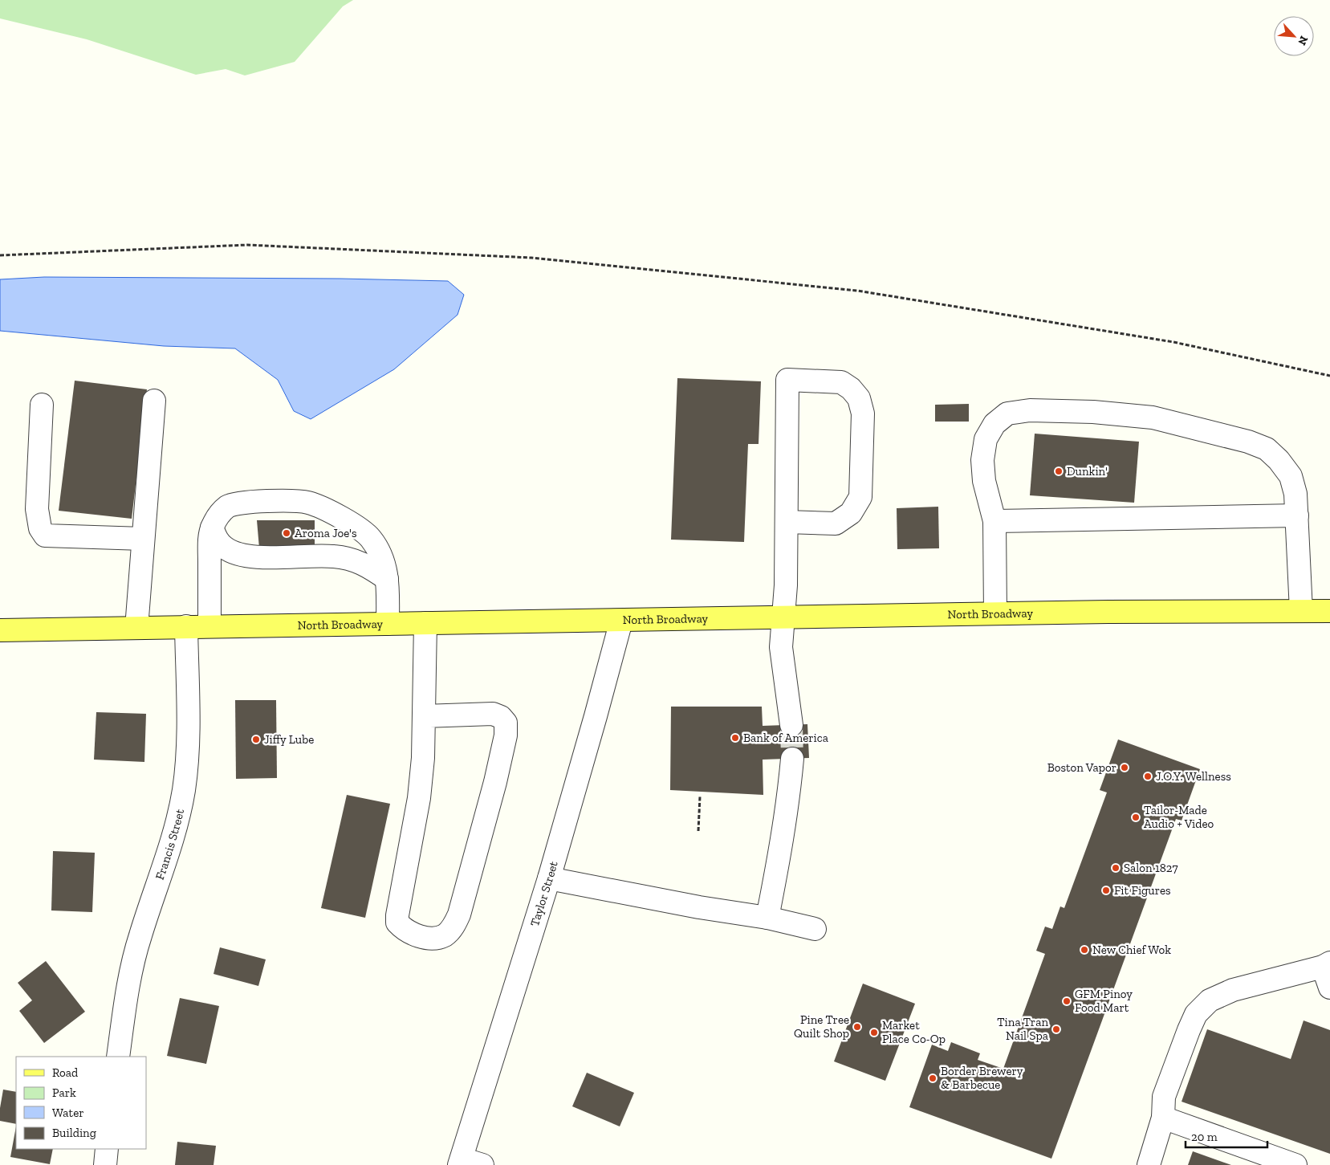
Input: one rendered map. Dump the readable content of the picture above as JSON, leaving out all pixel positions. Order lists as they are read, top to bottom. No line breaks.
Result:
{"streets":{"main road":["North Broadway"],"street":["Francis Street","Taylor Street"]},"crossings":[["North Broadway","Francis Street"],["North Broadway","Taylor Street"]],"places":["Dunkin'","Aroma Joe's","Bank of America","Jiffy Lube","Boston Vapor","J.O.Y. Wellness","Tailor-Made Audio + Video","Salon 1827","Fit Figures","New Chief Wok","GFM Pinoy Food Mart","Pine Tree Quilt Shop","Tina Tran Nail Spa","Market Place Co-Op","Border Brewery & Barbecue"],"legend":["Road","Park","Water","Building"],"scale_bar":"20 m","north":"bottom right"}
